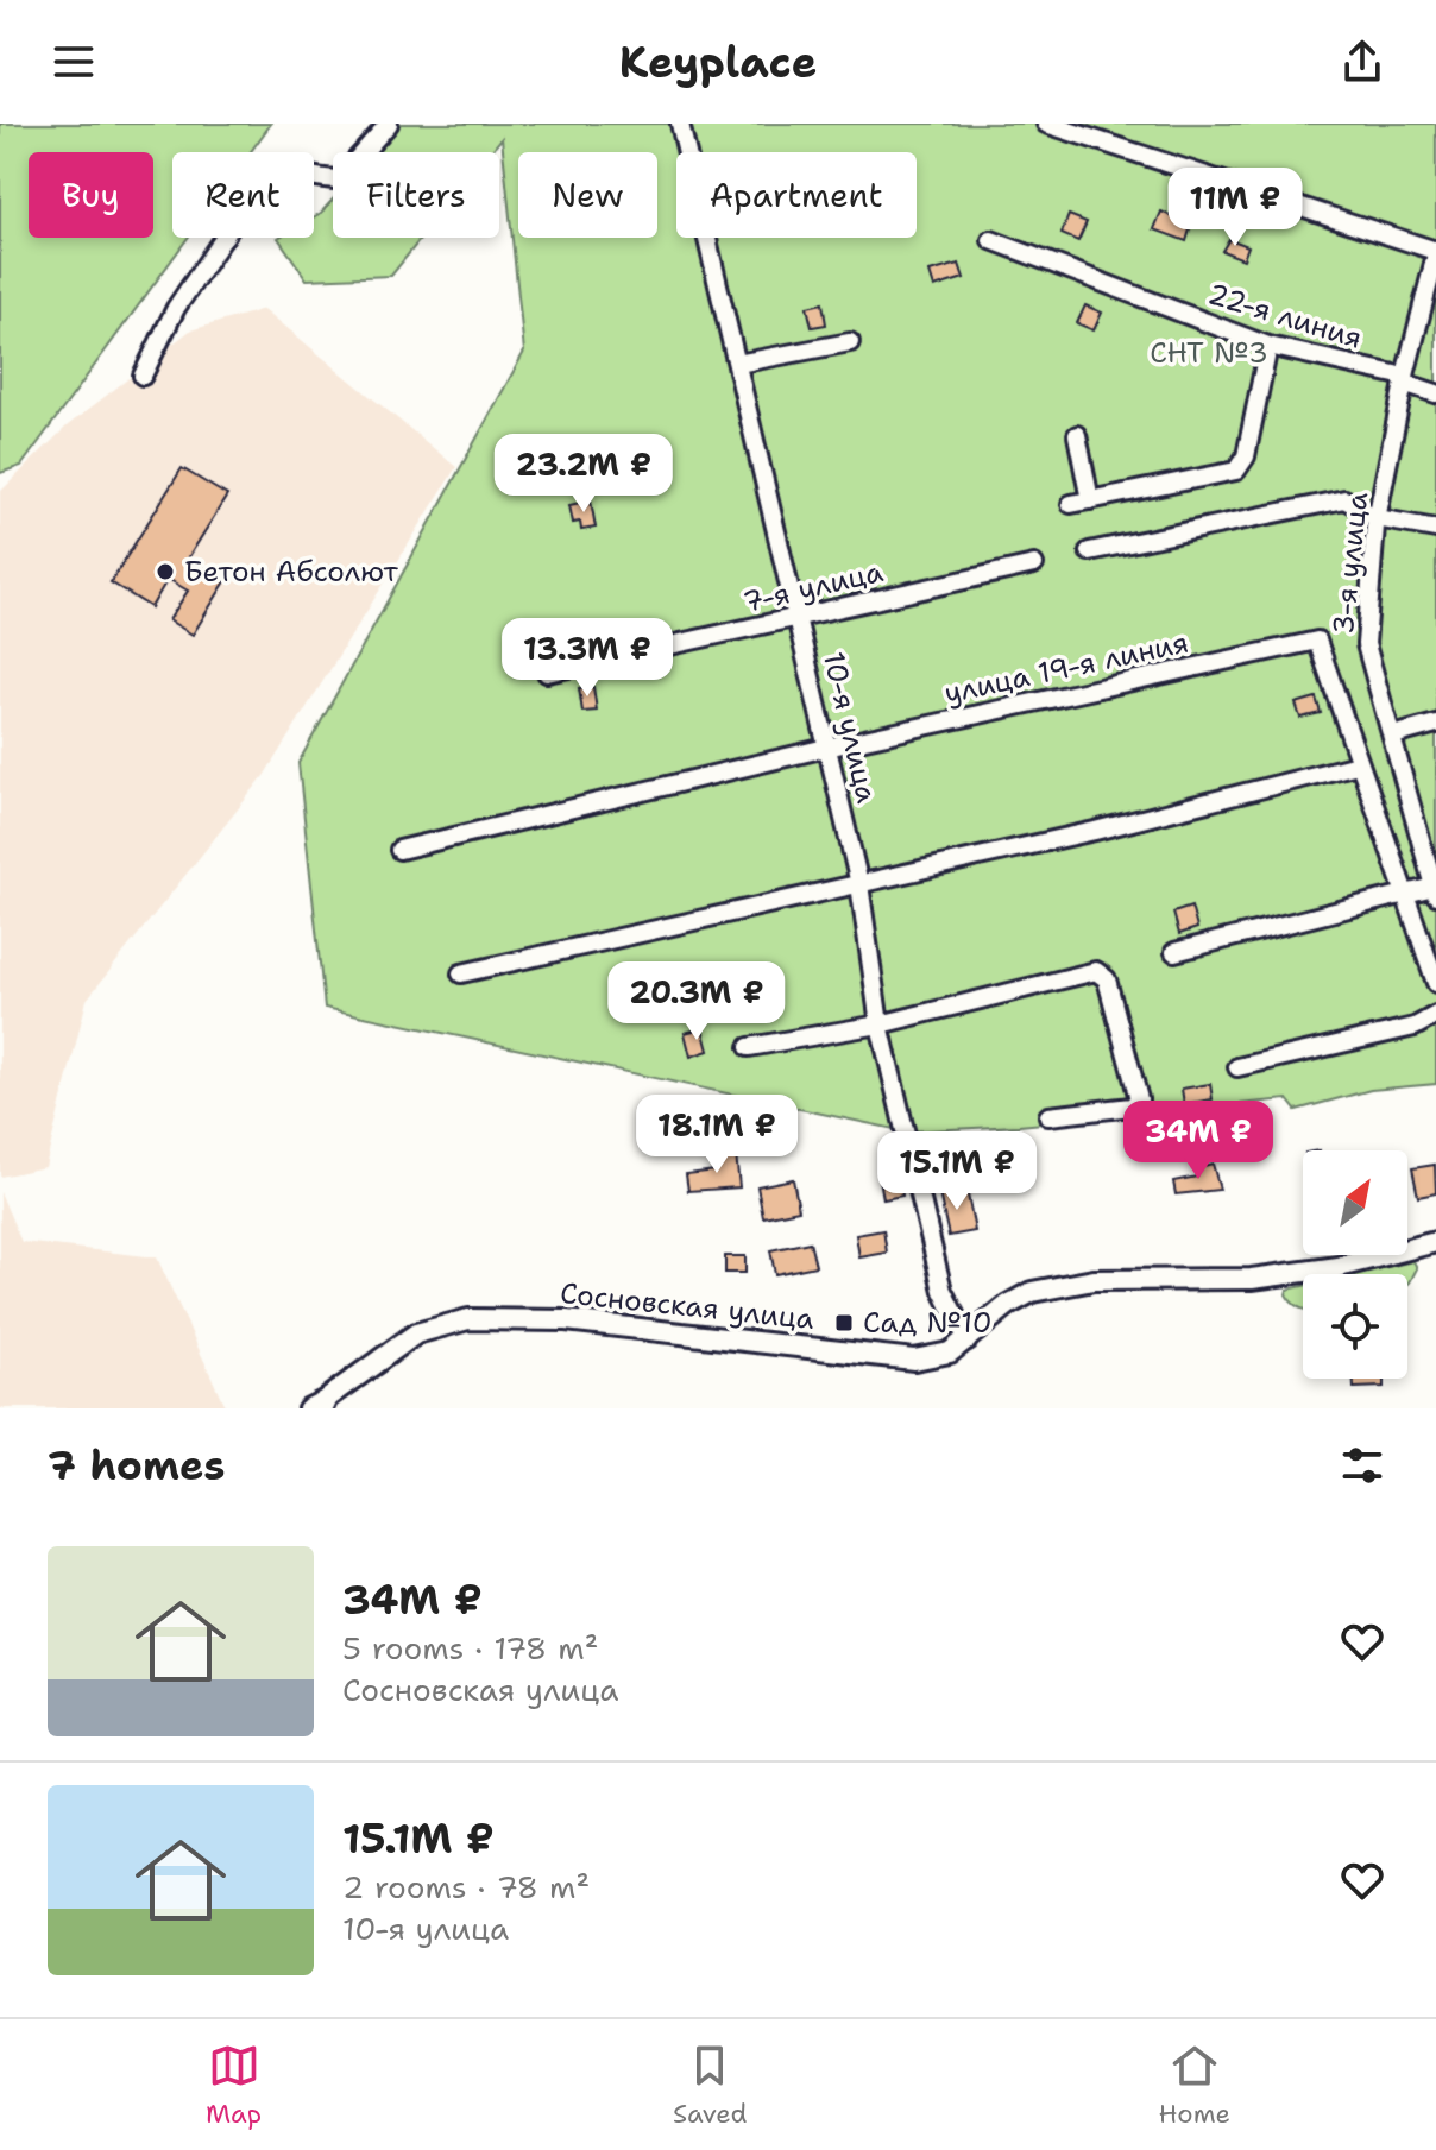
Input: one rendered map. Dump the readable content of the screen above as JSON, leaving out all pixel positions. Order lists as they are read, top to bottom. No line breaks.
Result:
{"streets":{"street":["22-я линия","3-я улица","7-я улица","улица 19-я линия","10-я улица","Сосновская улица"]},"crossings":[["22-я линия","3-я улица"],["7-я улица","10-я улица"],["улица 19-я линия","10-я улица"],["10-я улица","Сосновская улица"]],"parks":["СНТ №3"],"places":{"other":["Бетон Абсолют"],"transit":["Сад №10"]},"north":"top right","page":{"header":"Keyplace","chip":["Buy","Rent","Filters","New","Apartment"],"price":["11M ₽","23.2M ₽","13.3M ₽","20.3M ₽","18.1M ₽","34M ₽","15.1M ₽"],"heading":"7 homes","list":[{"name":"34M ₽","note":"5 rooms · 178 m² · Сосновская улица"},{"name":"15.1M ₽","note":"2 rooms · 78 m² · 10-я улица"}],"tabs":["Map","Saved","Home"]}}
